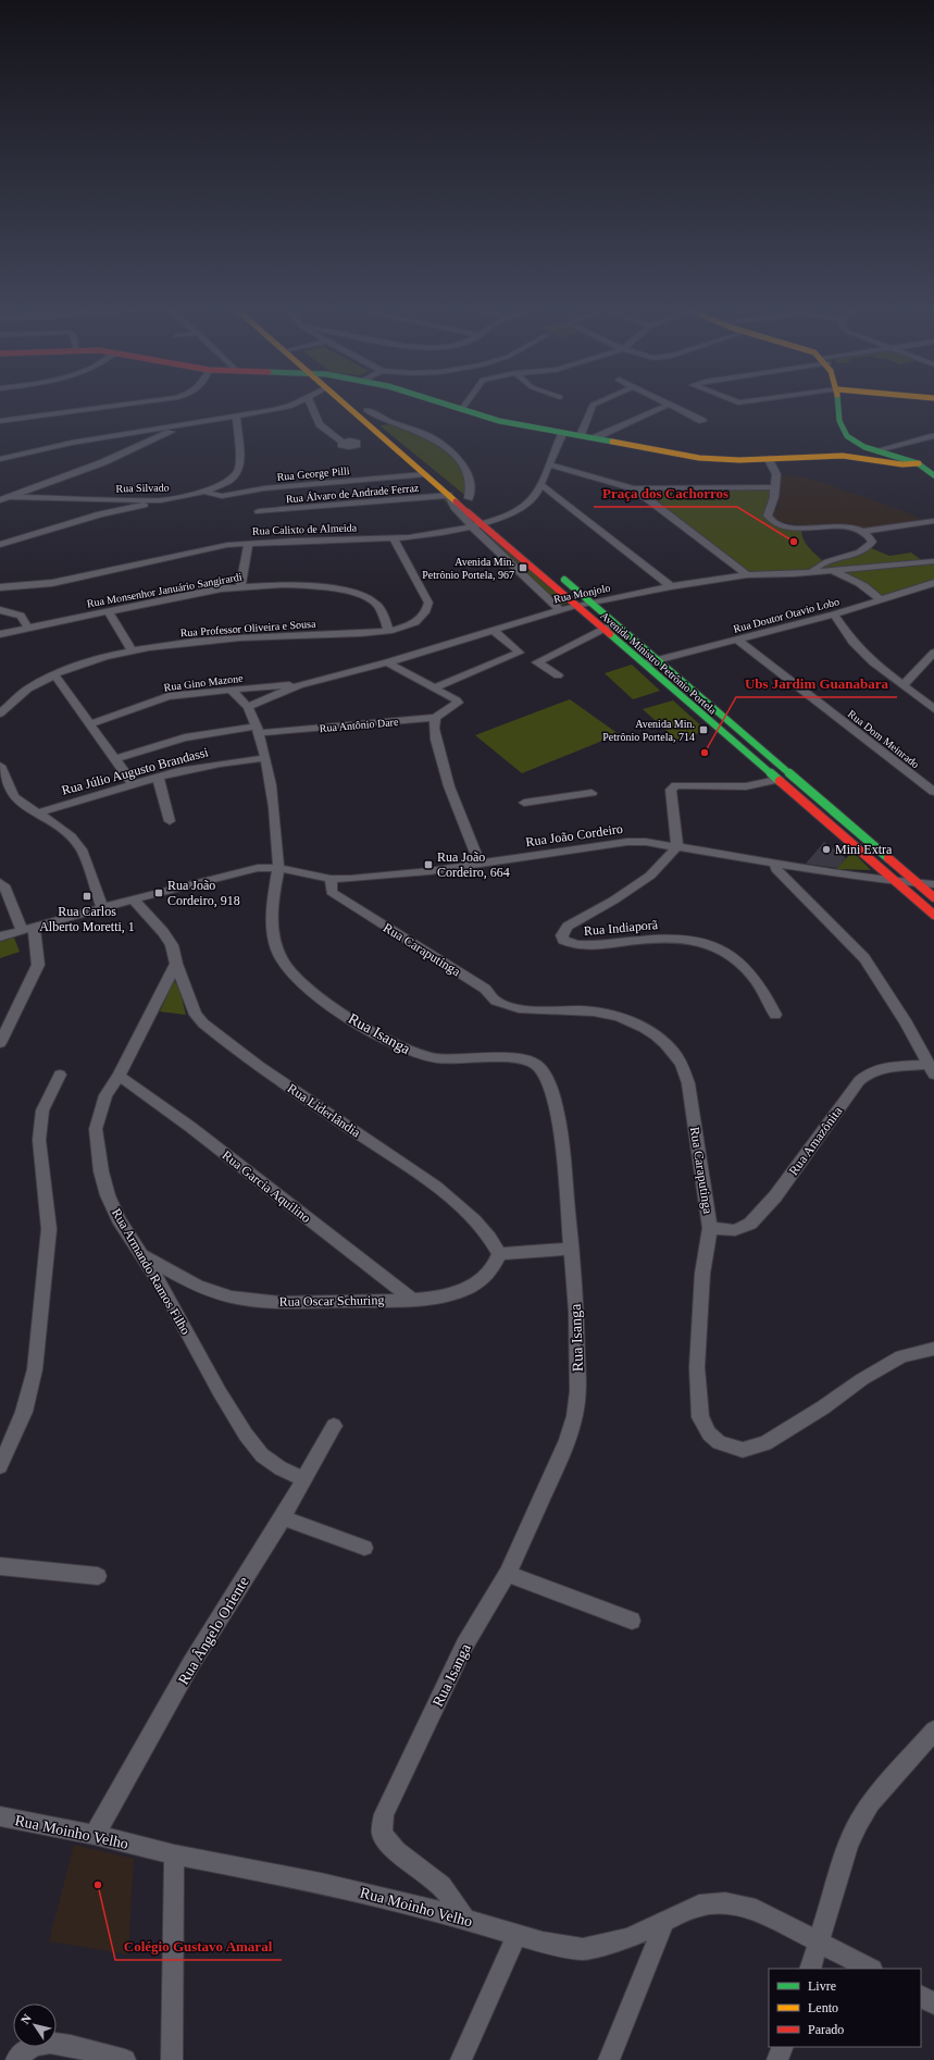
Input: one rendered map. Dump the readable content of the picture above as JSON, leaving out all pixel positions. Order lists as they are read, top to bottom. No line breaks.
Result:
{"streets":{"main road":["Avenida Ministro Petrônio Portela"],"street":["Rua George Pilli","Rua Silvado","Rua Álvaro de Andrade Ferraz","Rua Calixto de Almeida","Rua Monsenhor Januário Sangirardi","Rua Monjolo","Rua Doutor Otavio Lobo","Rua Professor Oliveira e Sousa","Rua Gino Mazone","Rua Antônio Dare","Rua Dom Meinrado","Rua Júlio Augusto Brandassi","Rua João Cordeiro","Rua Indiaporã","Rua Caraputinga","Rua Isanga","Rua Liderlândia","Rua Amazônita","Rua Garcia Aquilino","Rua Armando Ramos Filho","Rua Oscar Schuring","Rua Ângelo Oriente","Rua Moinho Velho"]},"crossings":[["Rua George Pilli","Rua Silvado"],["Rua George Pilli","Avenida Ministro Petrônio Portela"],["Rua Álvaro de Andrade Ferraz","Avenida Ministro Petrônio Portela"],["Rua Calixto de Almeida","Rua Professor Oliveira e Sousa"],["Rua Calixto de Almeida","Avenida Ministro Petrônio Portela"],["Rua Monsenhor Januário Sangirardi","Rua Professor Oliveira e Sousa"],["Rua Monjolo","Avenida Ministro Petrônio Portela"],["Rua Monjolo","Rua Gino Mazone"],["Rua Monjolo","Rua Isanga"],["Rua Doutor Otavio Lobo","Avenida Ministro Petrônio Portela"],["Rua Doutor Otavio Lobo","Rua Dom Meinrado"],["Avenida Ministro Petrônio Portela","Rua João Cordeiro"],["Rua Antônio Dare","Rua Isanga"],["Rua Júlio Augusto Brandassi","Rua Isanga"],["Rua João Cordeiro","Rua Indiaporã"],["Rua João Cordeiro","Rua Caraputinga"],["Rua João Cordeiro","Rua Isanga"],["Rua Caraputinga","Rua Amazônita"],["Rua Isanga","Rua Moinho Velho"],["Rua Liderlândia","Rua Armando Ramos Filho"],["Rua Liderlândia","Rua Oscar Schuring"],["Rua Garcia Aquilino","Rua Armando Ramos Filho"],["Rua Garcia Aquilino","Rua Oscar Schuring"],["Rua Armando Ramos Filho","Rua Oscar Schuring"],["Rua Armando Ramos Filho","Rua Ângelo Oriente"],["Rua Ângelo Oriente","Rua Moinho Velho"]],"places":{"other":["Praça dos Cachorros","Ubs Jardim Guanabara","Mini Extra","Colégio Gustavo Amaral"],"transit":["Avenida Min. Petrônio Portela, 967","Avenida Min. Petrônio Portela, 714","Rua João Cordeiro, 664","Rua João Cordeiro, 918","Rua Carlos Alberto Moretti, 1"]},"legend":["Livre","Lento","Parado"],"north":"top left"}
